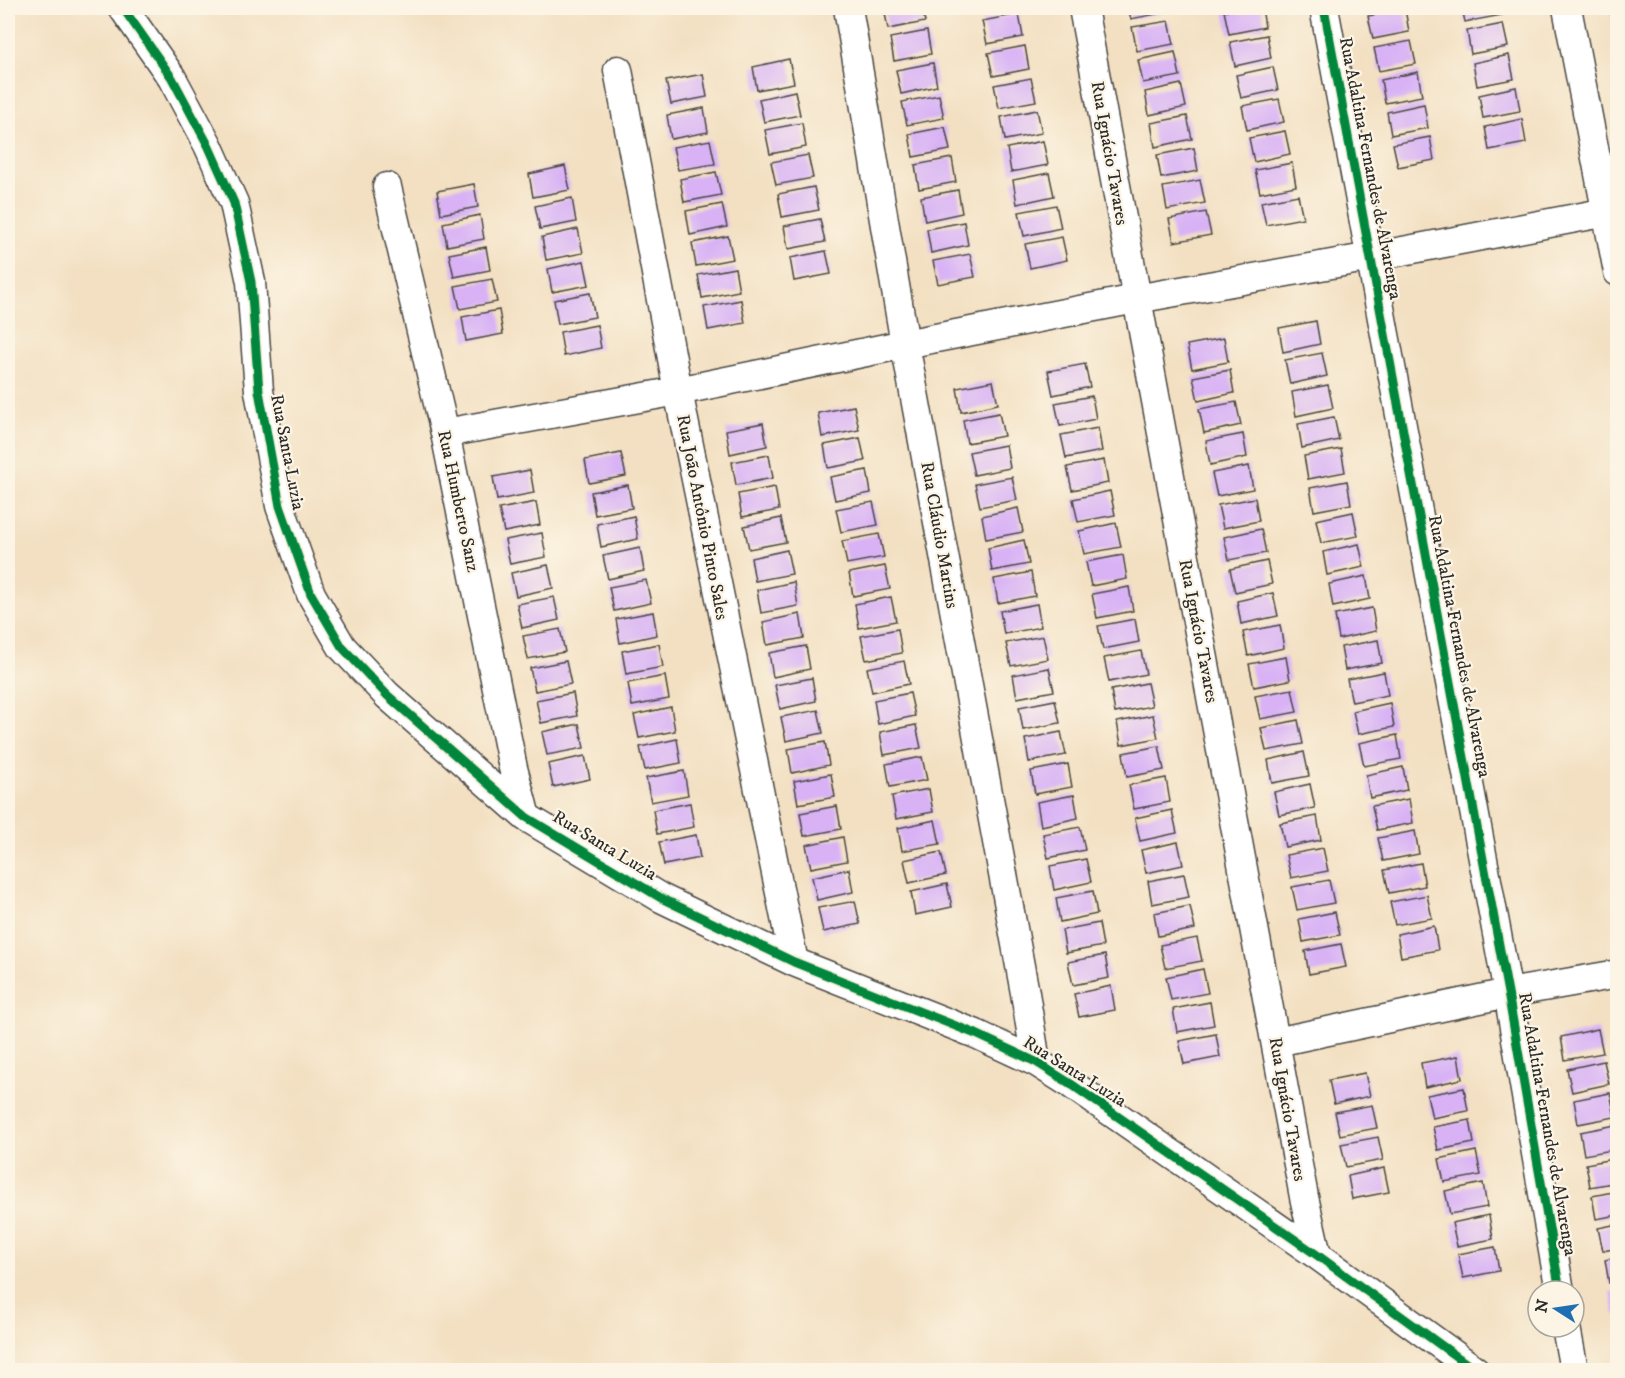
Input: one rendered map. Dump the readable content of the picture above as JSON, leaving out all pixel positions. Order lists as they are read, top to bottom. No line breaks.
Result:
{"streets":{"street":["Rua Ignácio Tavares","Rua Adaltina Fernandes de Alvarenga","Rua Santa Luzia","Rua Humberto Sanz","Rua João Antônio Pinto Sales","Rua Cláudio Martins"]},"crossings":[["Rua Ignácio Tavares","Rua Santa Luzia"],["Rua Santa Luzia","Rua Humberto Sanz"],["Rua Santa Luzia","Rua João Antônio Pinto Sales"],["Rua Santa Luzia","Rua Cláudio Martins"]],"north":"left"}
